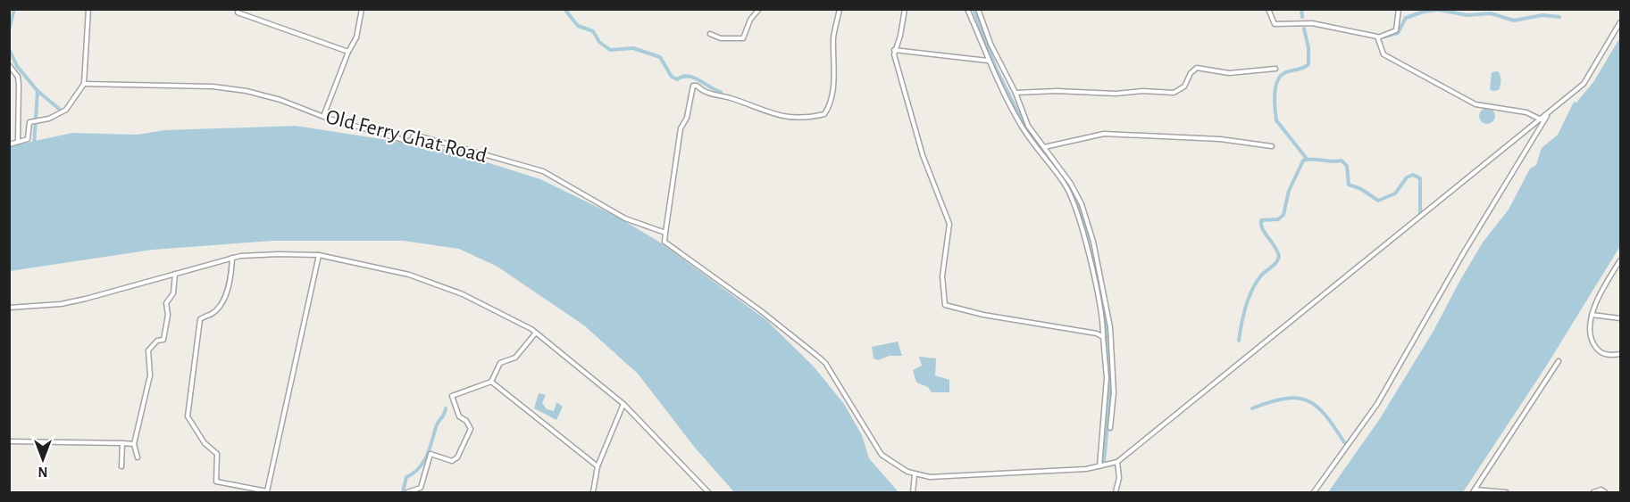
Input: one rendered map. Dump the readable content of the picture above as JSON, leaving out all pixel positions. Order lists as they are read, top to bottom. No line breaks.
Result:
{"streets":{"street":["Old Ferry Ghat Road"]},"north":"bottom"}
